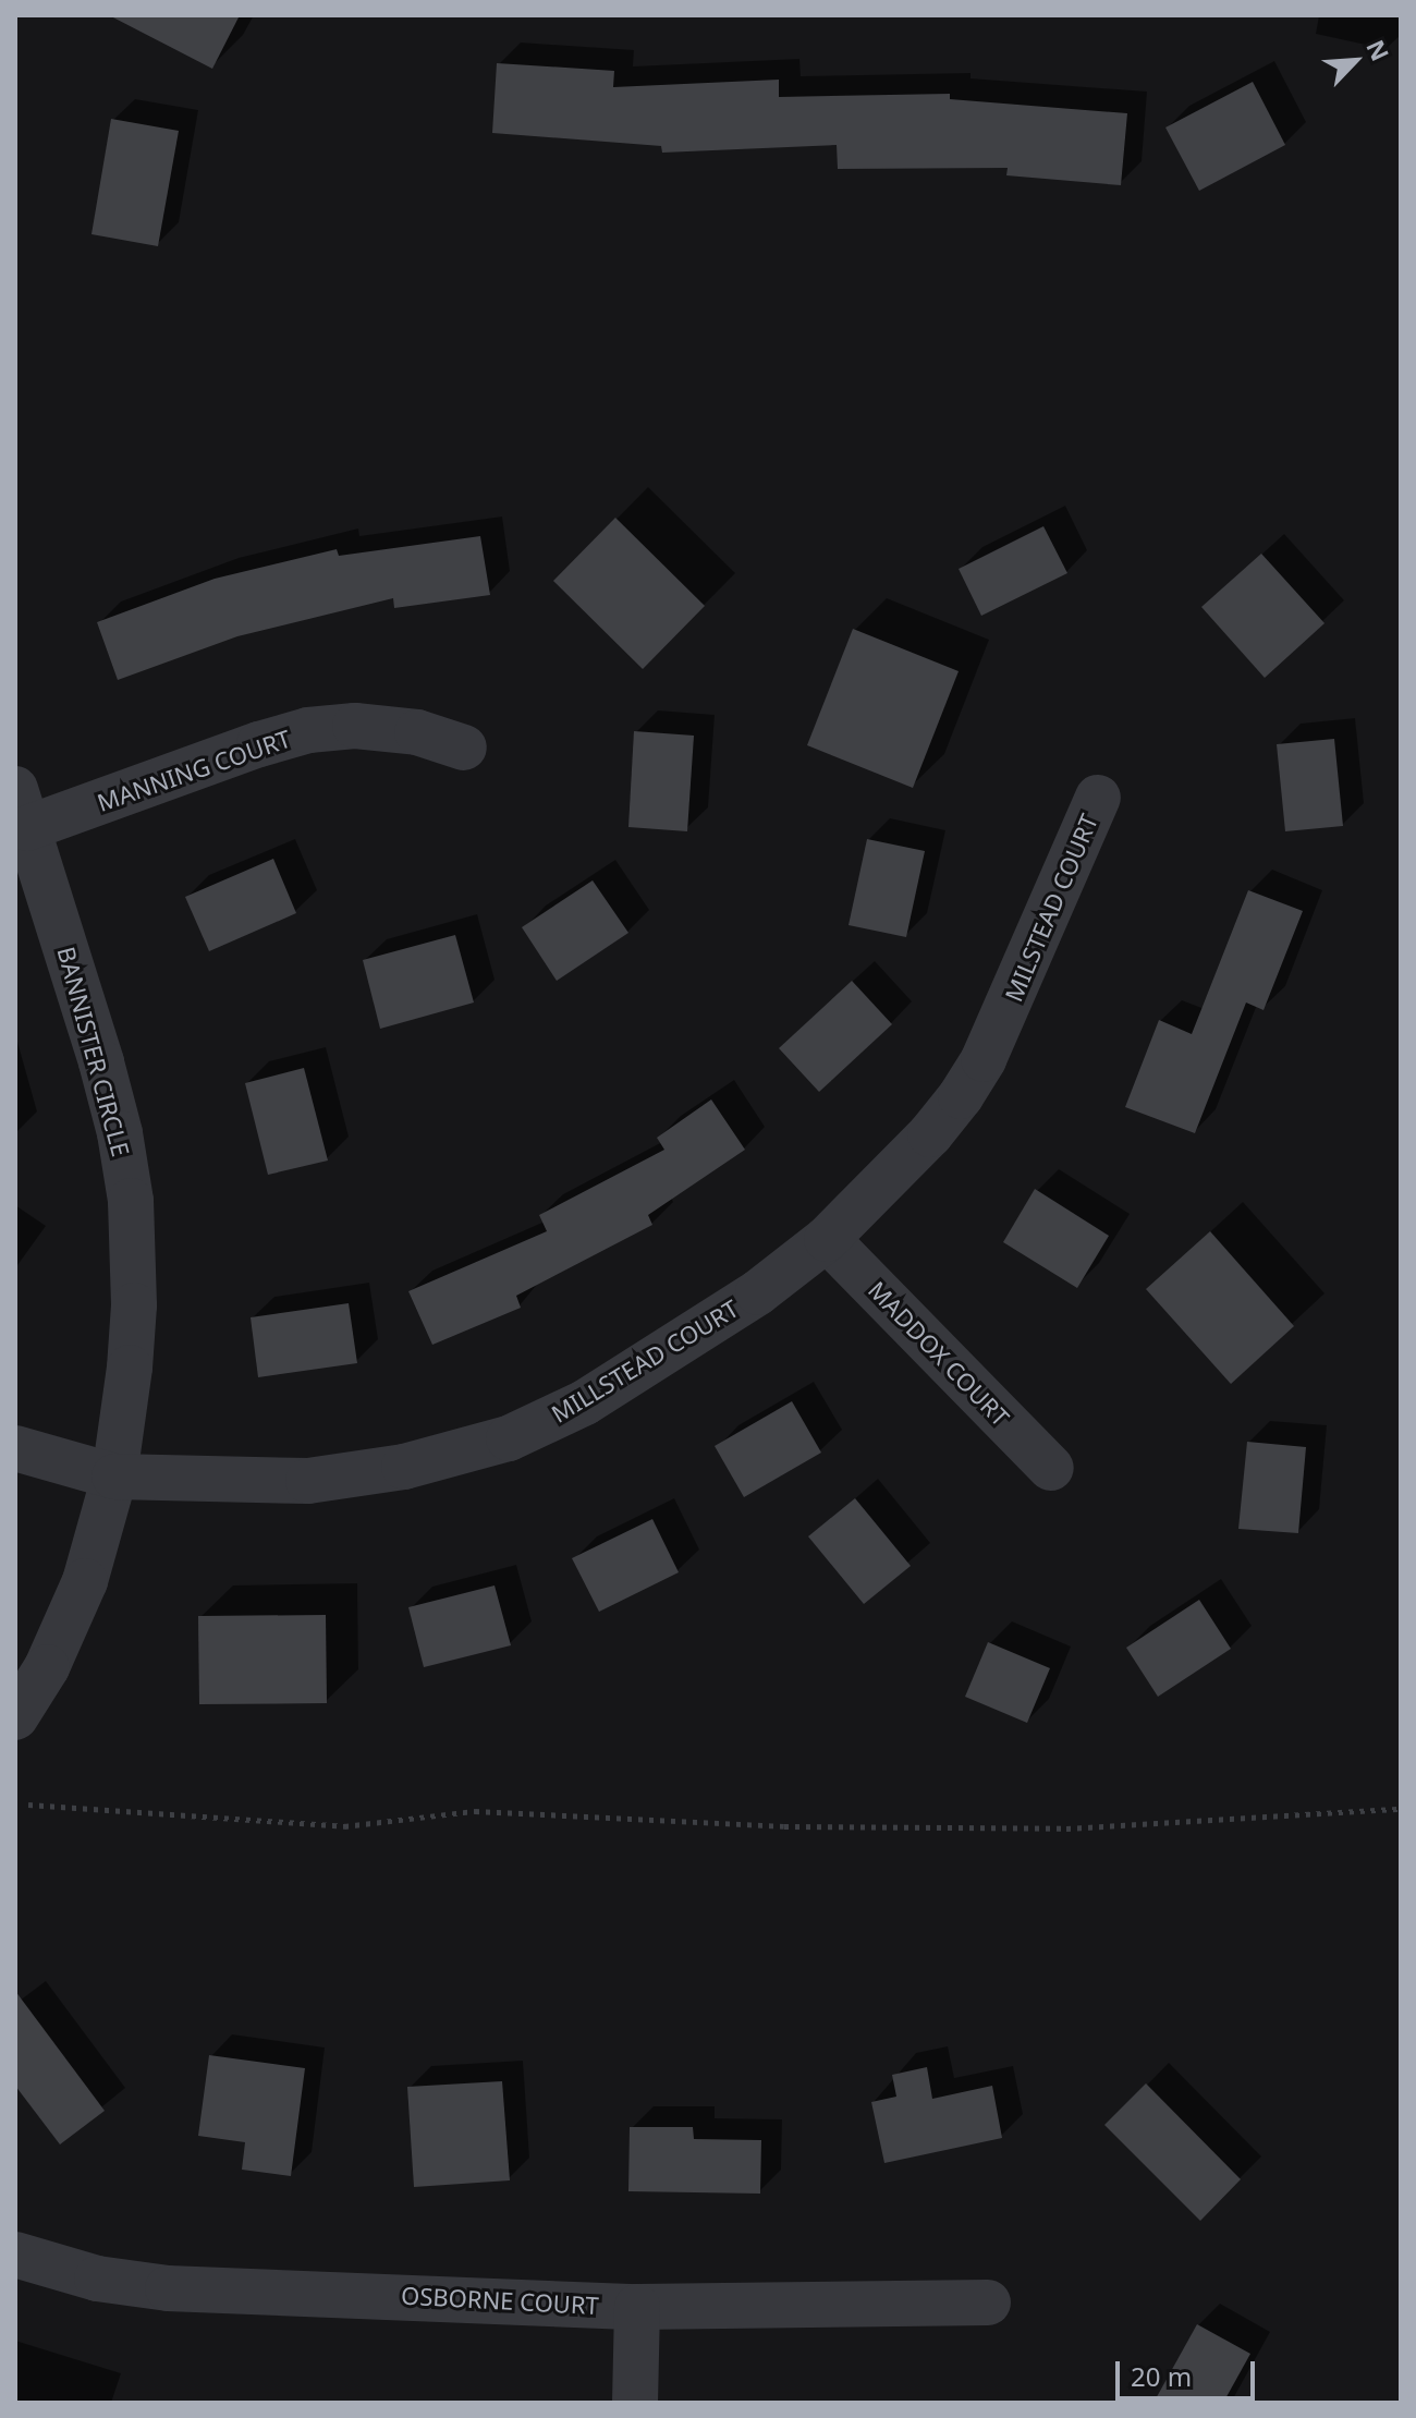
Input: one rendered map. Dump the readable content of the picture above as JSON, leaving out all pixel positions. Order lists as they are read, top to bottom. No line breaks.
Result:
{"streets":{"street":["MANNING COURT","MILSTEAD COURT","BANNISTER CIRCLE","MADDOX COURT","MILLSTEAD COURT","OSBORNE COURT"]},"crossings":[["MANNING COURT","BANNISTER CIRCLE"],["MILSTEAD COURT","MILLSTEAD COURT"],["BANNISTER CIRCLE","MILLSTEAD COURT"],["MADDOX COURT","MILLSTEAD COURT"]],"scale_bar":"20 m","north":"top right"}
